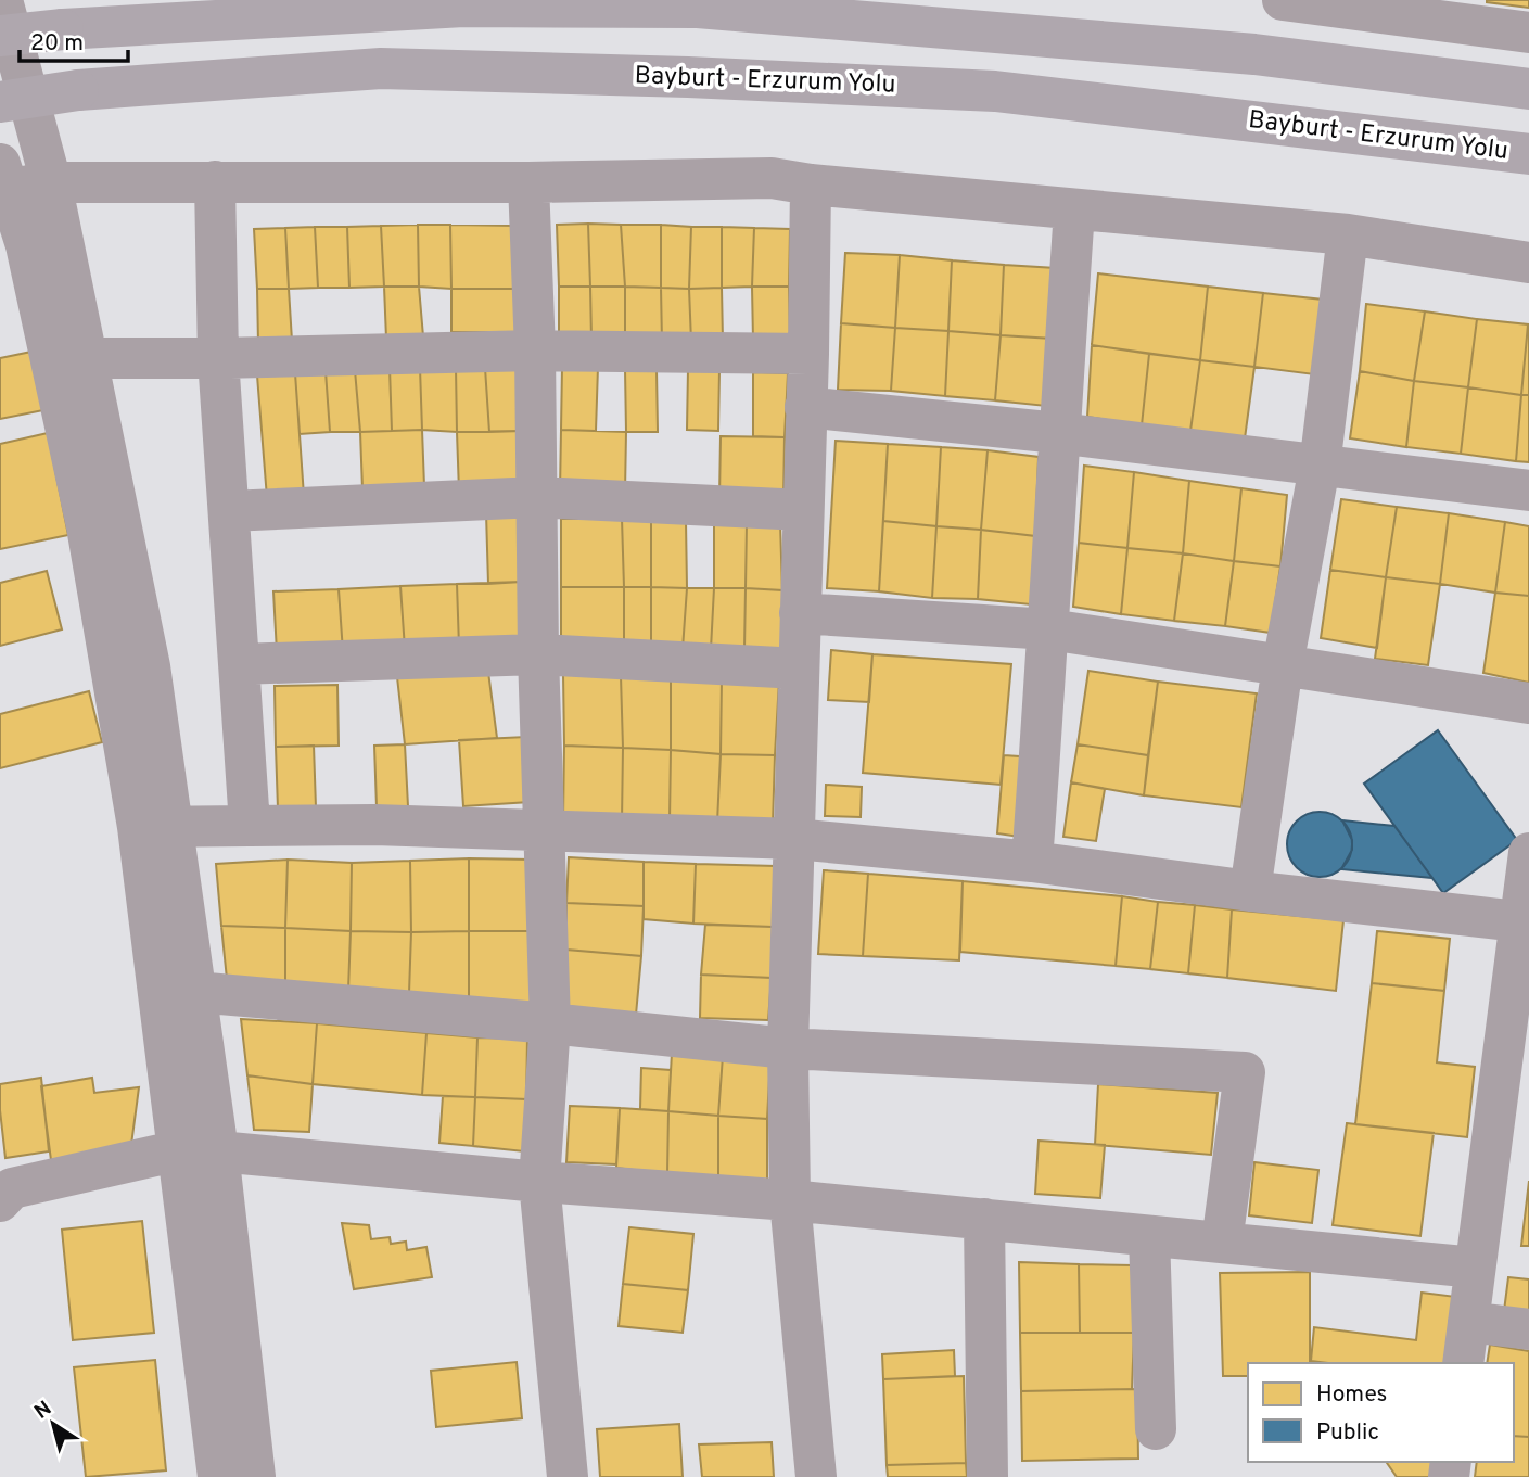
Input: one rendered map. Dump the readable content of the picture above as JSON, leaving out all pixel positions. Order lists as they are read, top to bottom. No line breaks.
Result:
{"streets":{"highway":["Bayburt - Erzurum Yolu"]},"legend":["Homes","Public"],"scale_bar":"20 m","north":"top left"}
